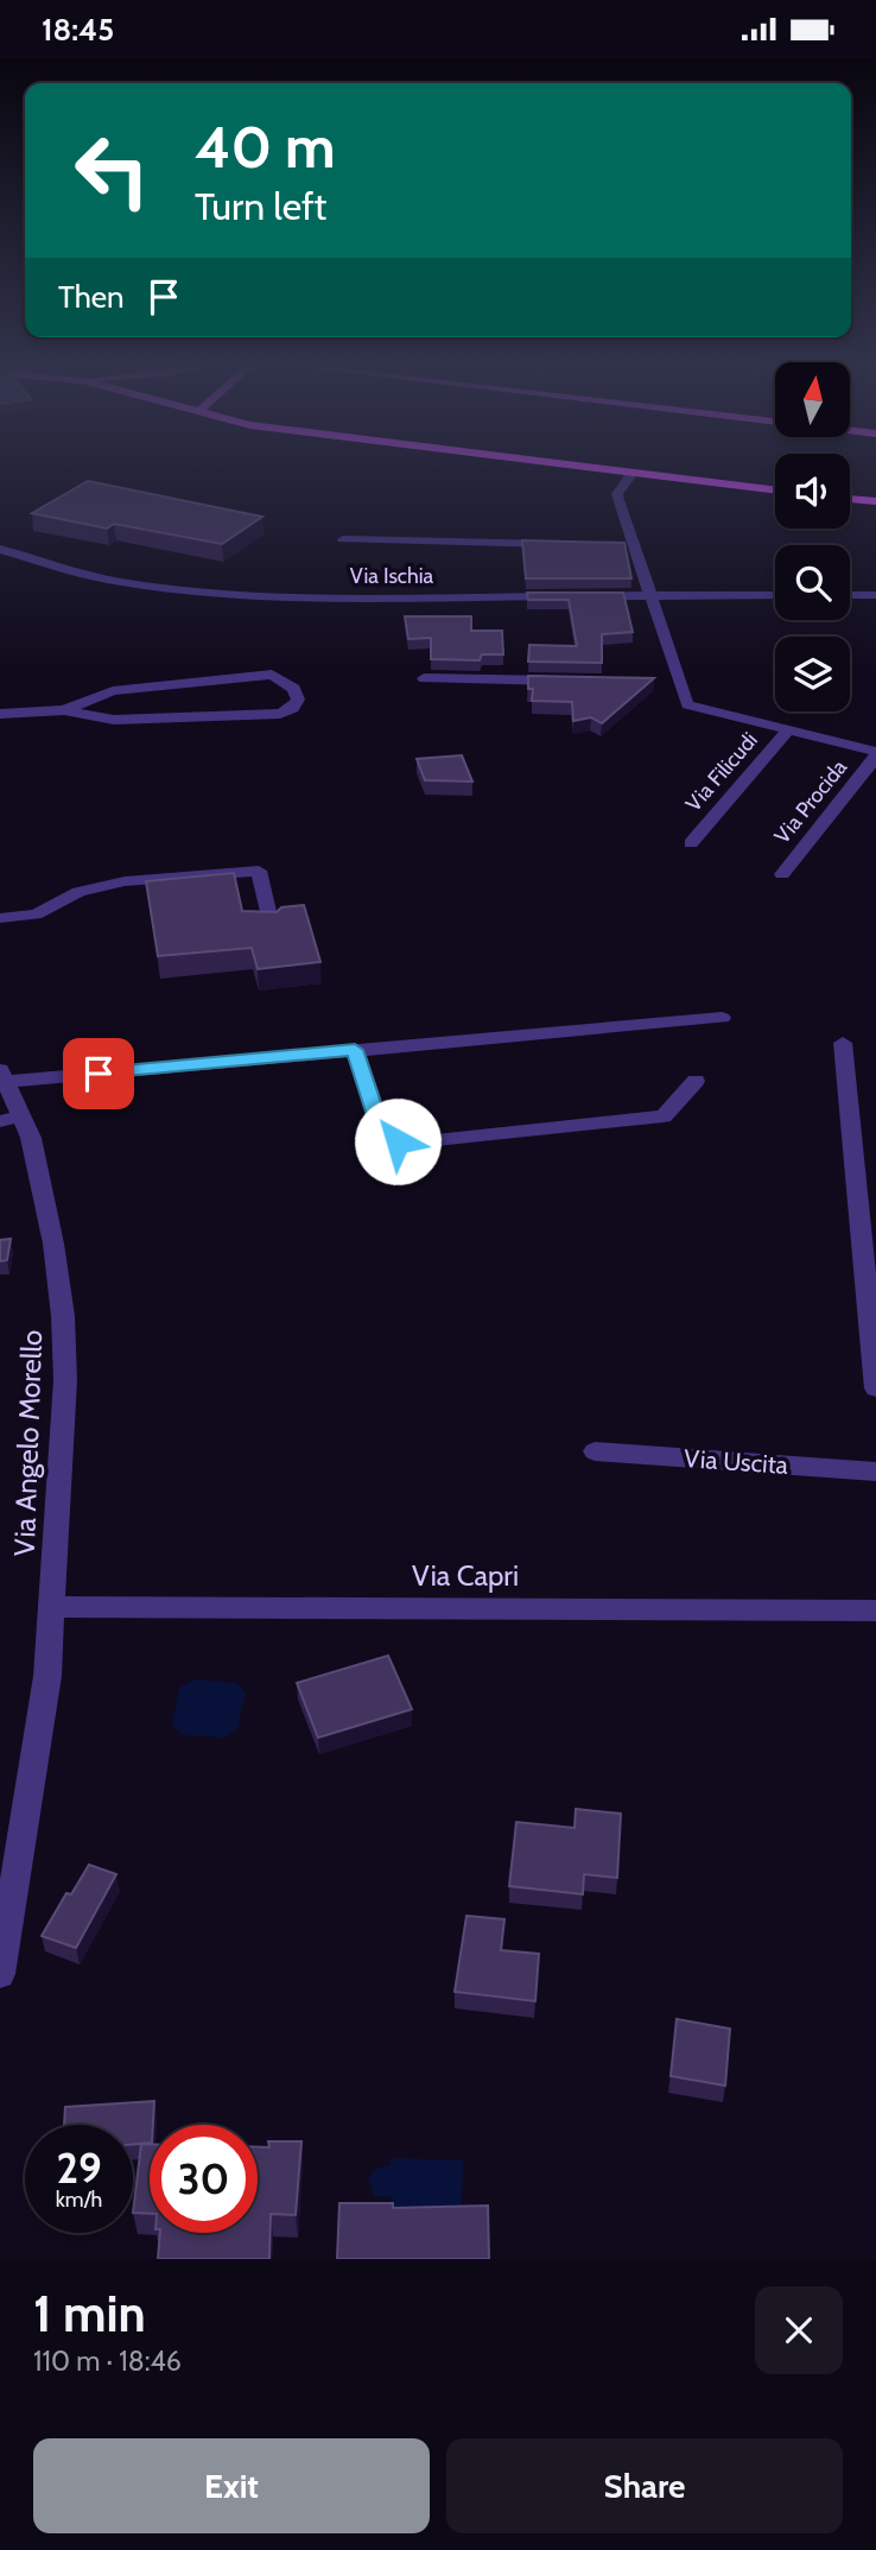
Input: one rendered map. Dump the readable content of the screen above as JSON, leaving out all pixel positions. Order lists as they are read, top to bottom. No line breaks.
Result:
{"streets":{"street":["Via Ischia","Via Filicudi","Via Procida","Via Angelo Morello","Via Uscita","Via Capri"]},"crossings":[["Via Angelo Morello","Via Capri"]],"north":"top","page":{"status":"18:45","turn":["40 m","Turn left"],"then":"Then","speed":"29 km/h","limit":"30","heading":["1 min","110 m · 18:46"],"buttons":["Exit","Share"]}}
